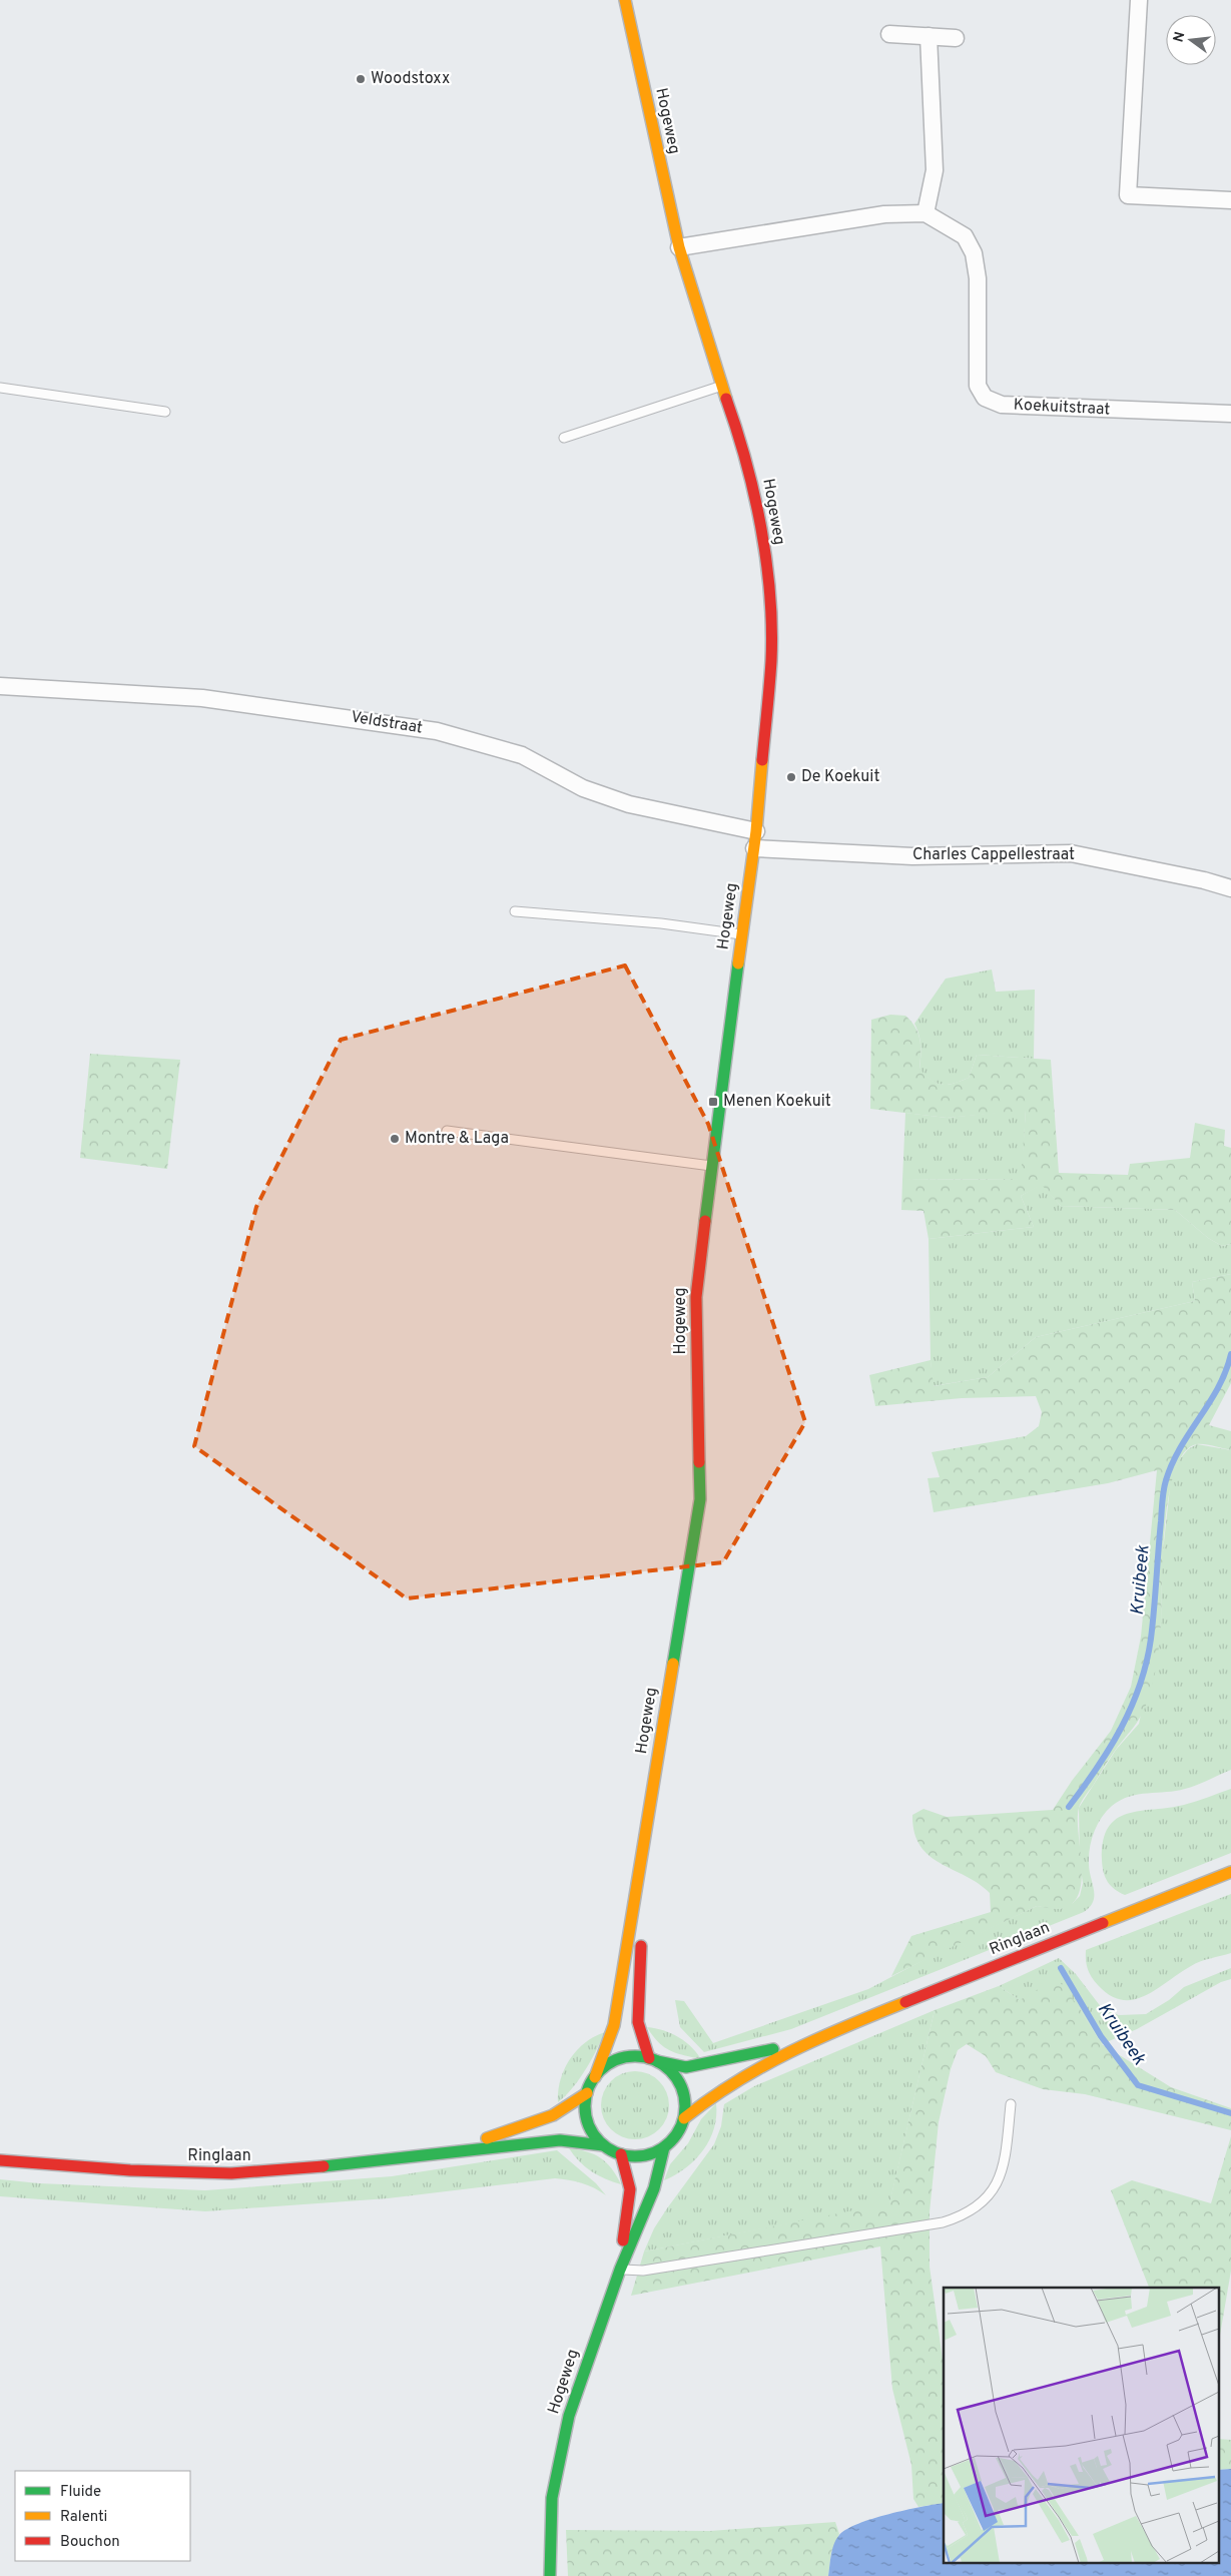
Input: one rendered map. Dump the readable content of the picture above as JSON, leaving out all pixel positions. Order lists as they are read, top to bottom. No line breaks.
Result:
{"streets":{"street":["Hogeweg","Koekuitstraat","Veldstraat","Charles Cappellestraat","Ringlaan"]},"crossings":[["Hogeweg","Veldstraat"],["Hogeweg","Charles Cappellestraat"],["Hogeweg","Ringlaan"]],"water":["Kruibeek"],"places":{"other":["Woodstoxx","De Koekuit","Montre & Laga"],"transit":["Menen Koekuit"]},"legend":["Fluide","Ralenti","Bouchon"],"north":"left"}
